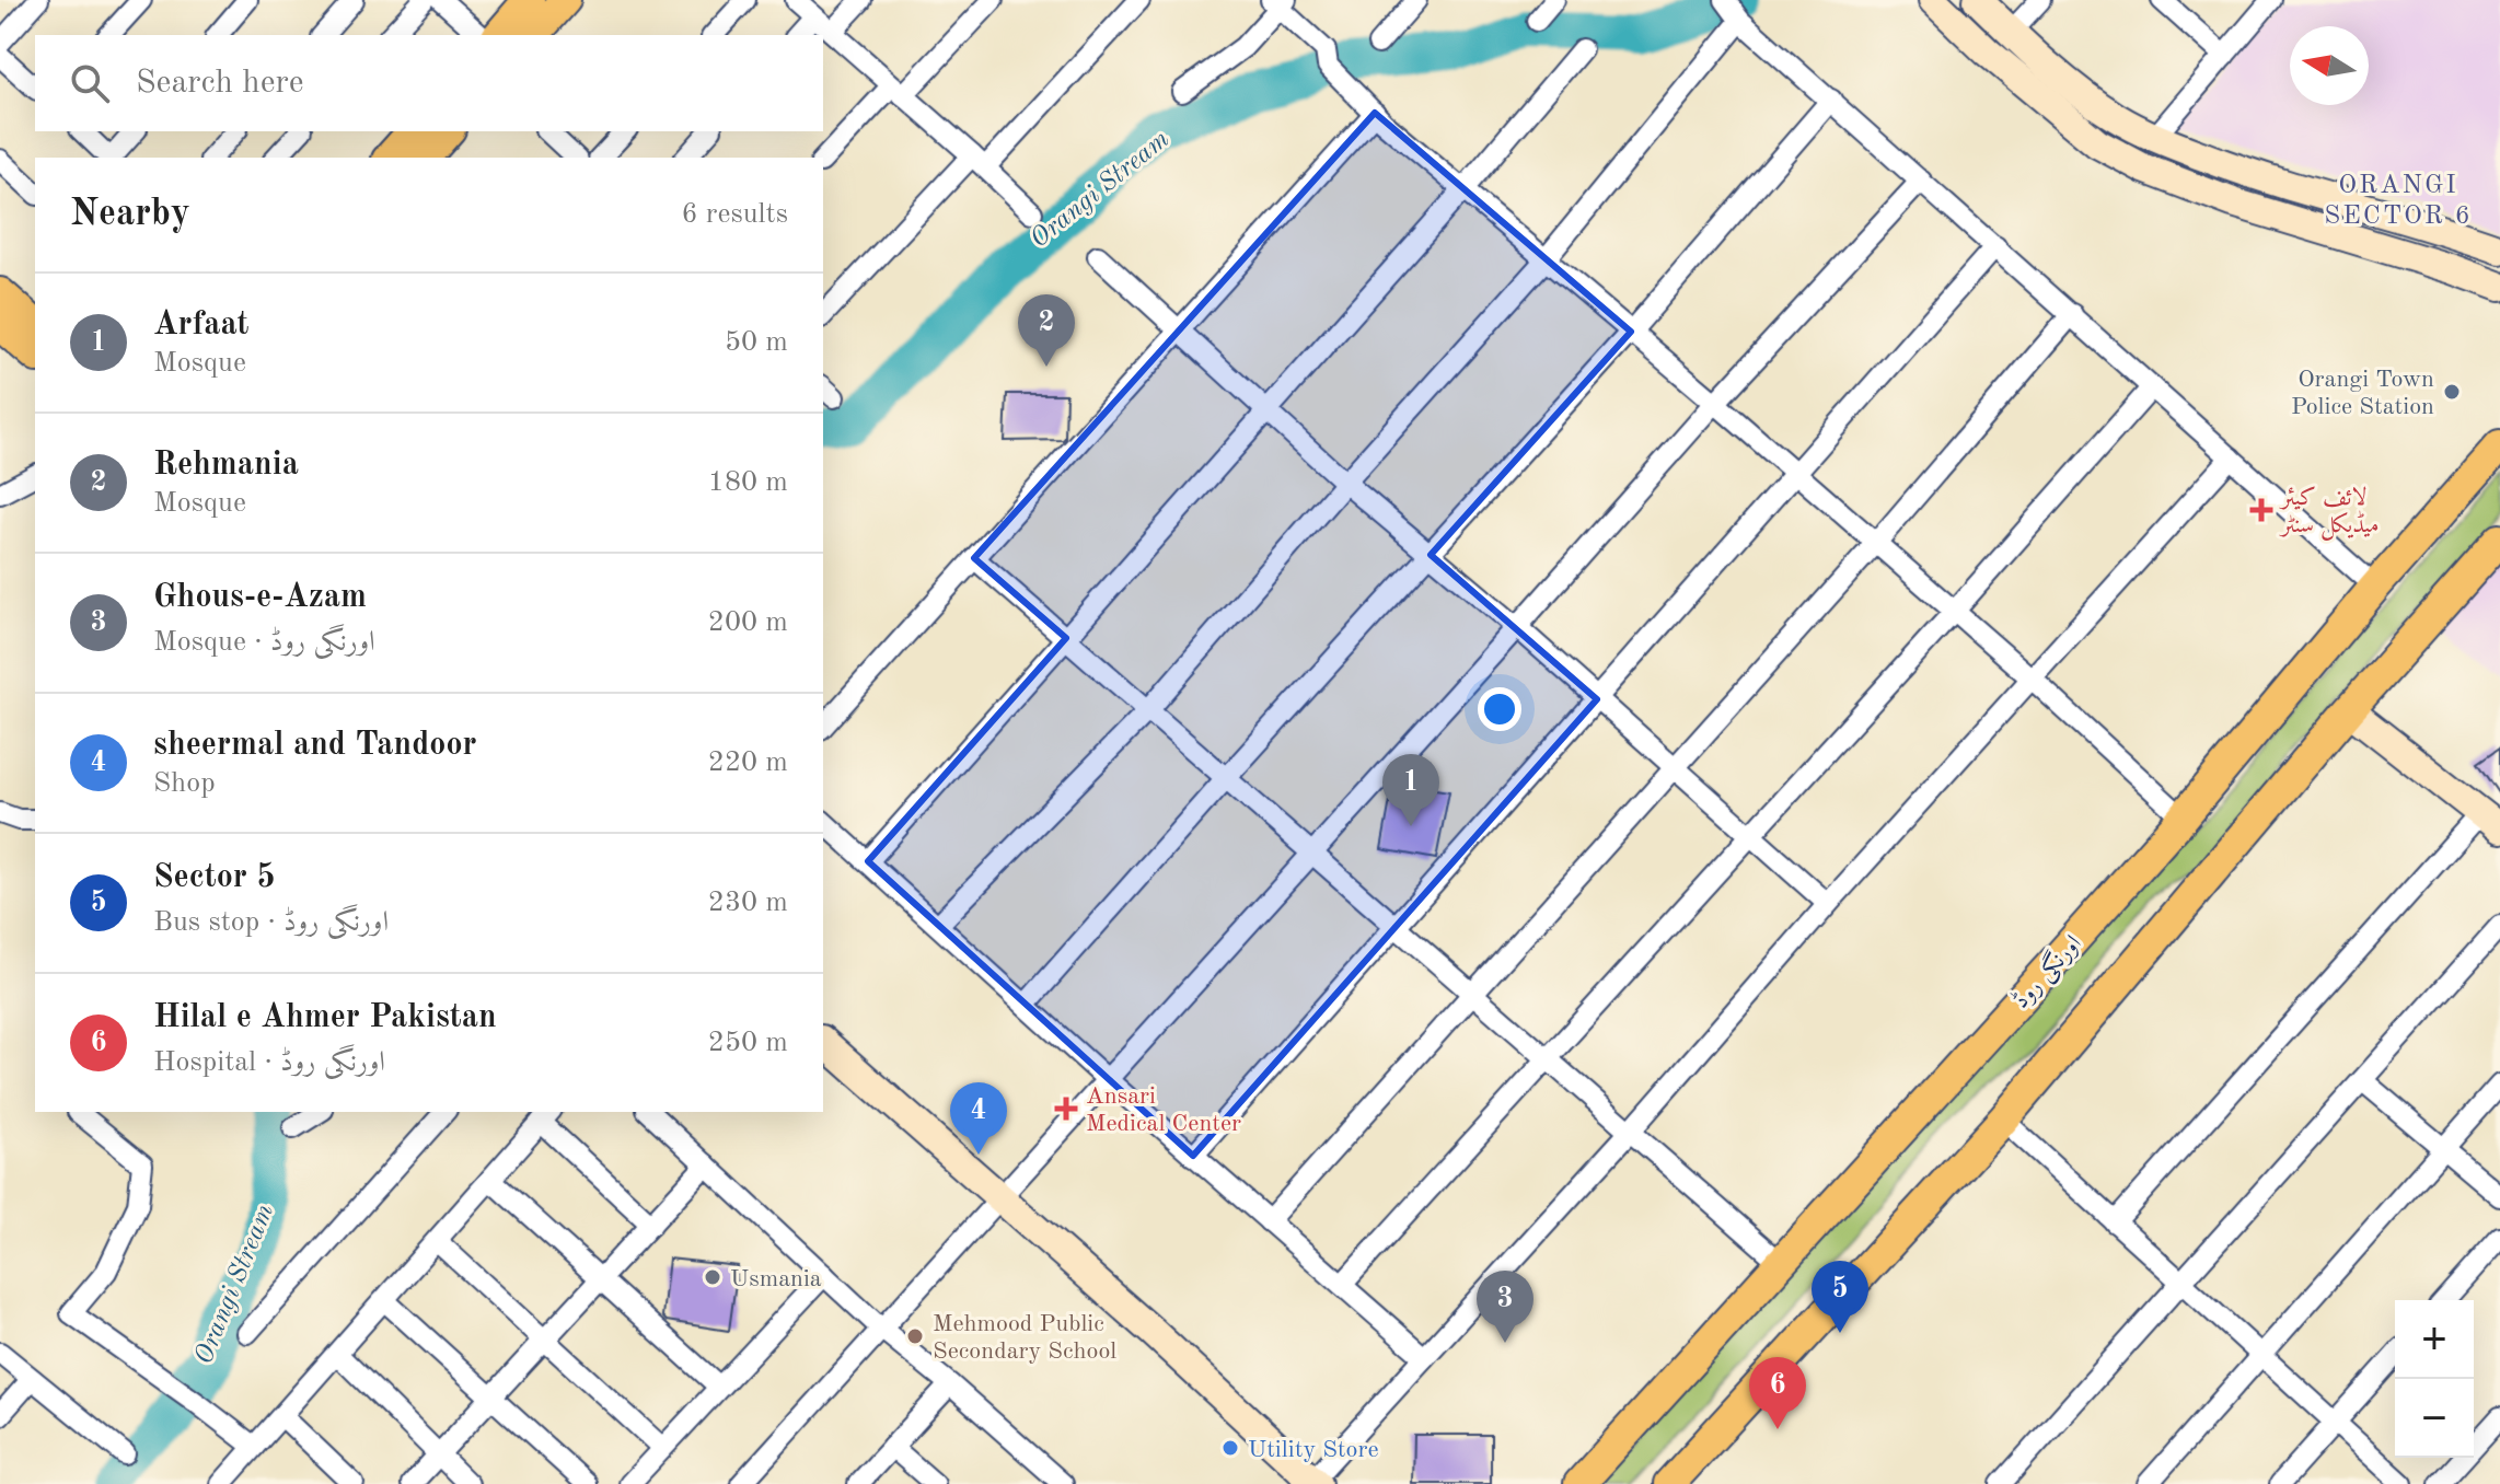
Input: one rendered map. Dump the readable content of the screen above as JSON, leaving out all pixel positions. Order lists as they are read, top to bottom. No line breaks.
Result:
{"streets":{"main road":["اورنگی روڈ"]},"districts":["ORANGI SECTOR 6"],"water":["Orangi Stream"],"places":{"other":["Orangi Town Police Station","Usmania","Mehmood Public Secondary School","Utility Store"],"health":["لائف کیئر میڈیکل سنٹر","Ansari Medical Center"]},"north":"left","page":{"search":"Search here","heading":["Nearby","6 results"],"list":[{"mark":"1","name":"Arfaat","note":"Mosque","value":"50 m"},{"mark":"2","name":"Rehmania","note":"Mosque","value":"180 m"},{"mark":"3","name":"Ghous-e-Azam","note":"Mosque · اورنگی روڈ","value":"200 m"},{"mark":"4","name":"sheermal and Tandoor","note":"Shop","value":"220 m"},{"mark":"5","name":"Sector 5","note":"Bus stop · اورنگی روڈ","value":"230 m"},{"mark":"6","name":"Hilal e Ahmer Pakistan","note":"Hospital · اورنگی روڈ","value":"250 m"}],"pins":["2","1","4","5","3","6"],"map_buttons":["+","−"]}}
